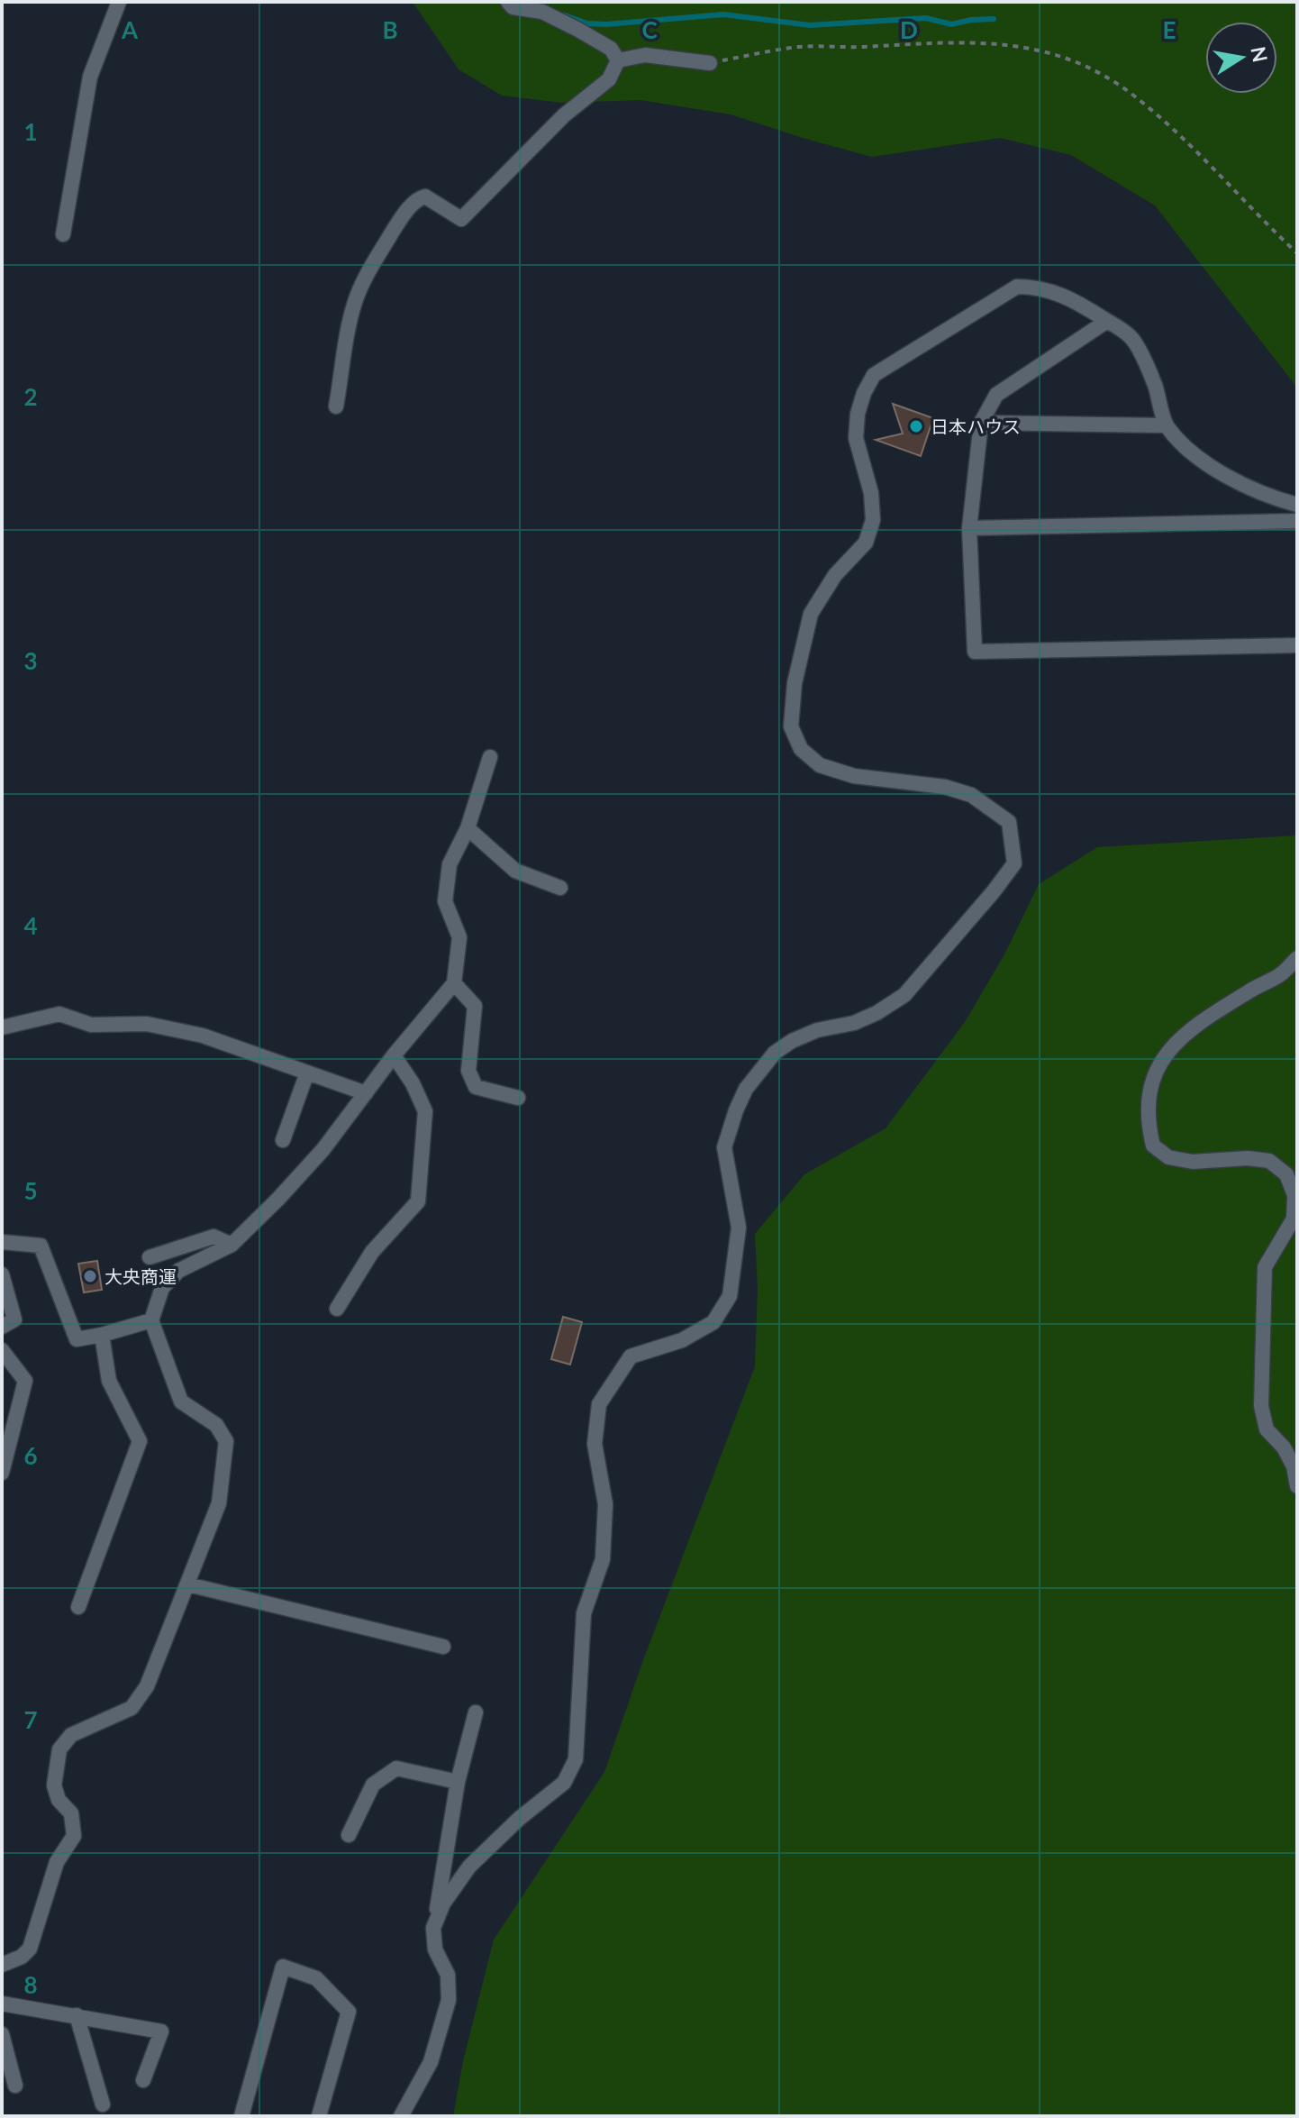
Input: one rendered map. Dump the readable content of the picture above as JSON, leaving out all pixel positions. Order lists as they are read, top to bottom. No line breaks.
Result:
{"places":["日本ハウス","大央商運"],"north":"right","grid":{"columns":["A","B","C","D","E"],"rows":["1","2","3","4","5","6","7","8"]}}
